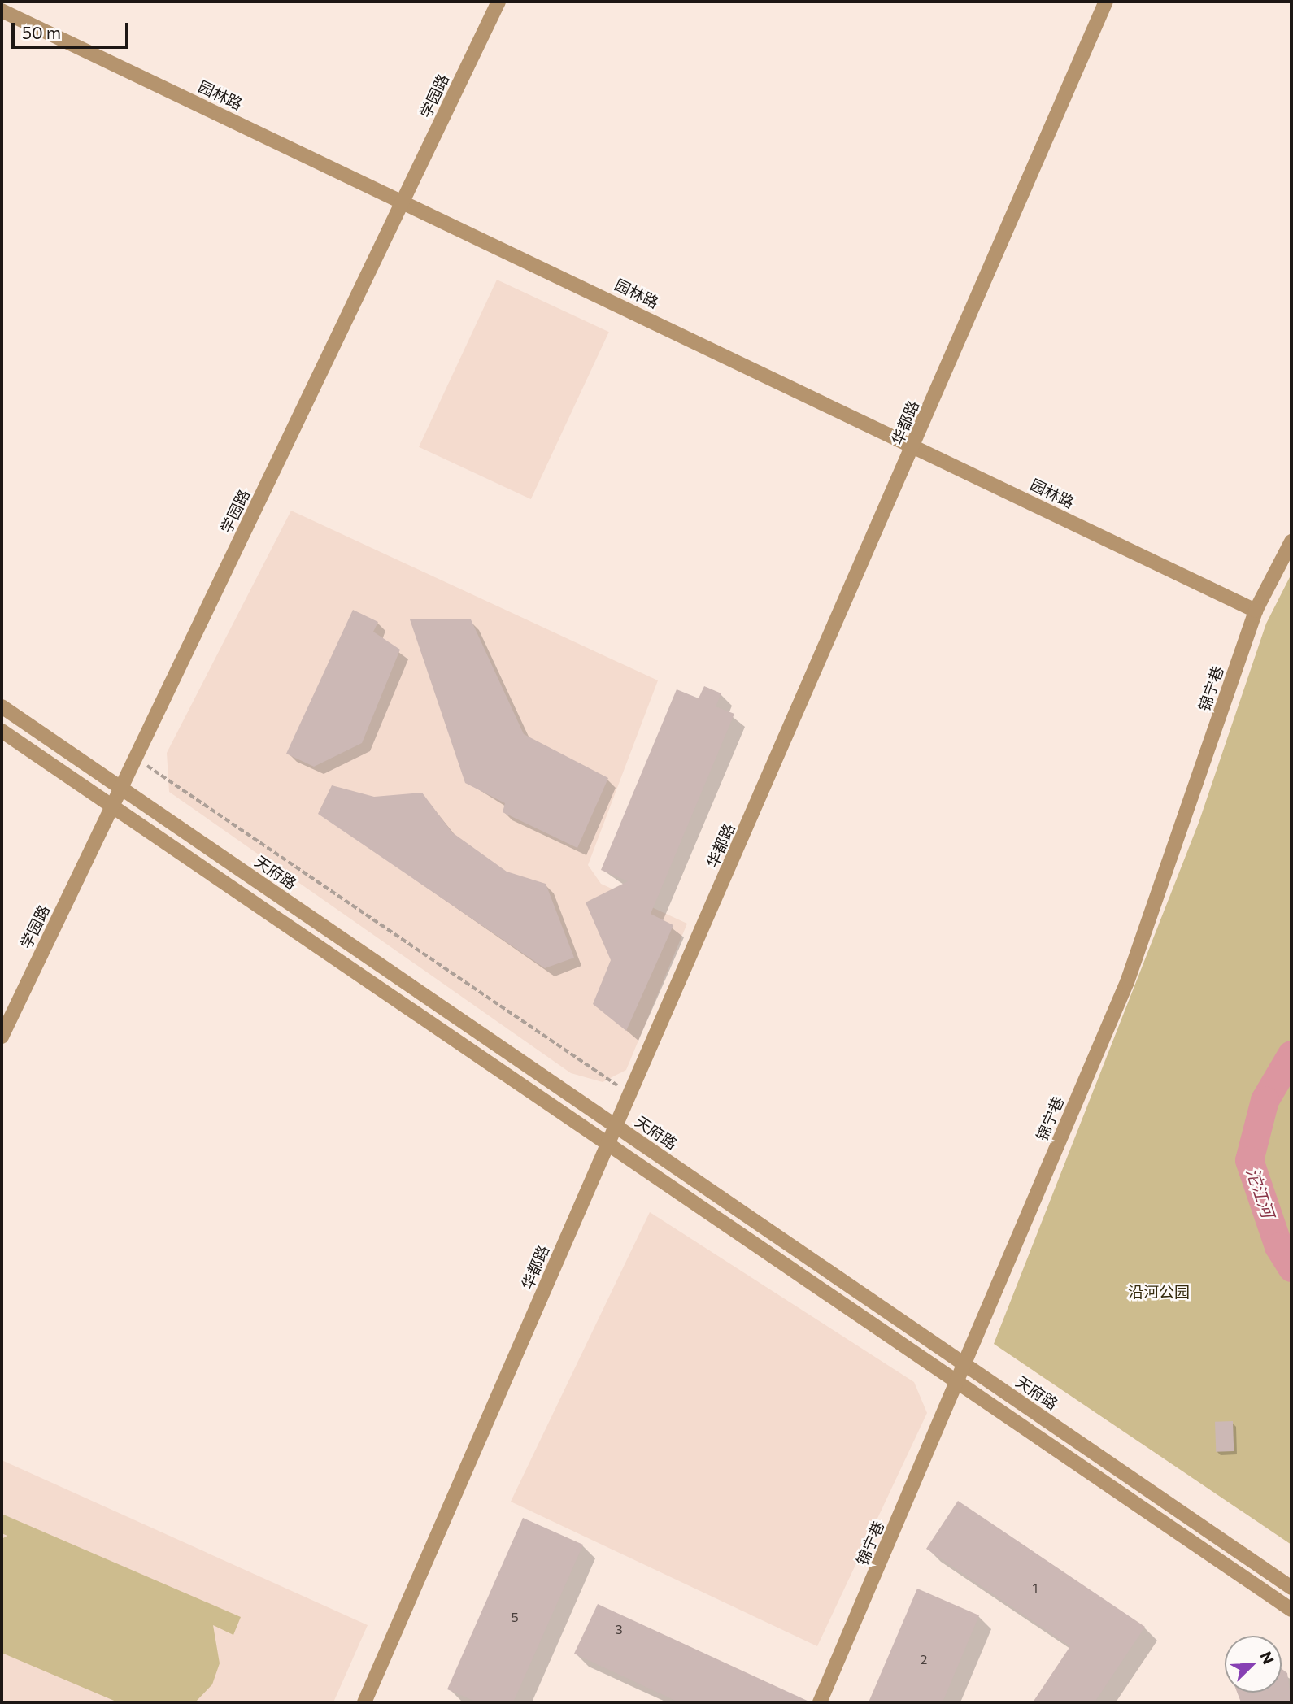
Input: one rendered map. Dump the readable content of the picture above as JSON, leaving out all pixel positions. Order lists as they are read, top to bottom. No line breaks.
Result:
{"streets":{"street":["园林路","学园路","华都路","锦宁巷","天府路"]},"crossings":[["园林路","学园路"],["园林路","华都路"],["园林路","锦宁巷"],["学园路","天府路"],["华都路","天府路"],["锦宁巷","天府路"]],"water":["沱江河"],"parks":["沿河公园"],"house_numbers":["1","5","3","2"],"scale_bar":"50 m","north":"top right"}
